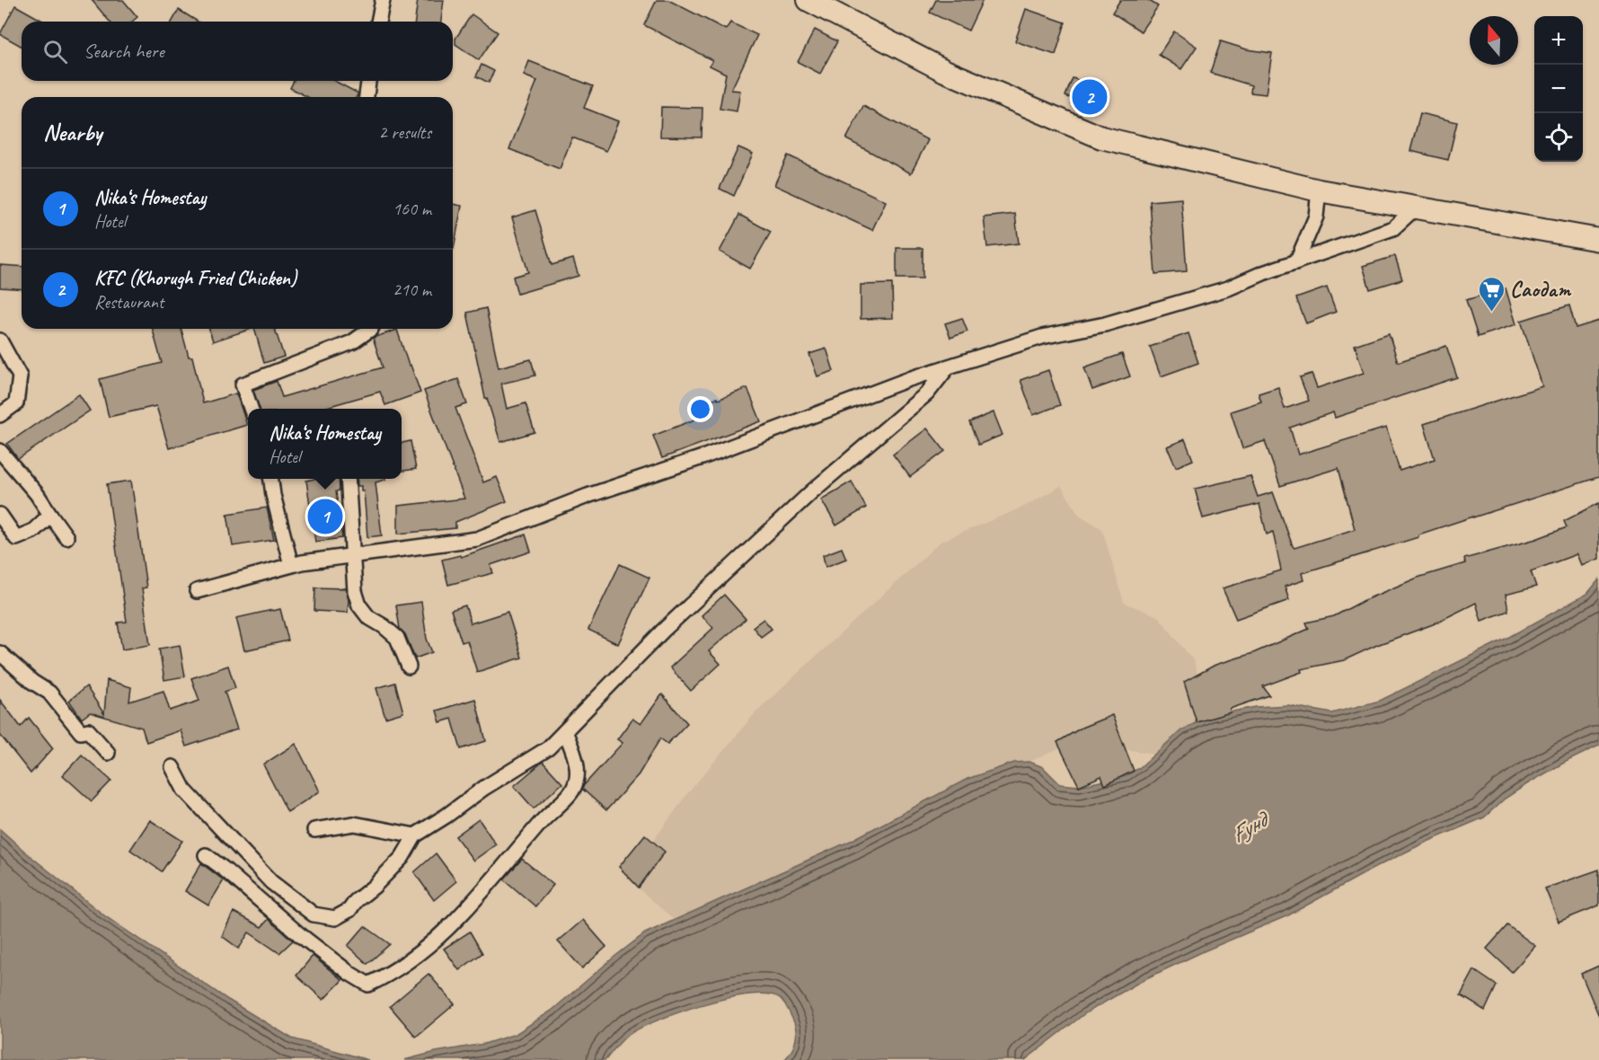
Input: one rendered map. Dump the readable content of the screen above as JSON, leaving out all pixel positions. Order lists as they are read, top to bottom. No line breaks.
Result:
{"water":["Ғунд"],"places":{"supermarket":["Саодат"]},"north":"top","page":{"map_buttons":["+","−"],"search":"Search here","pins":["2","1"],"heading":["Nearby","2 results"],"list":[{"mark":"1","name":"Nika‘s Homestay","note":"Hotel","value":"160 m"},{"mark":"2","name":"KFC (Khorugh Fried Chicken)","note":"Restaurant","value":"210 m"}],"popup":["Nika‘s Homestay","Hotel"]}}
